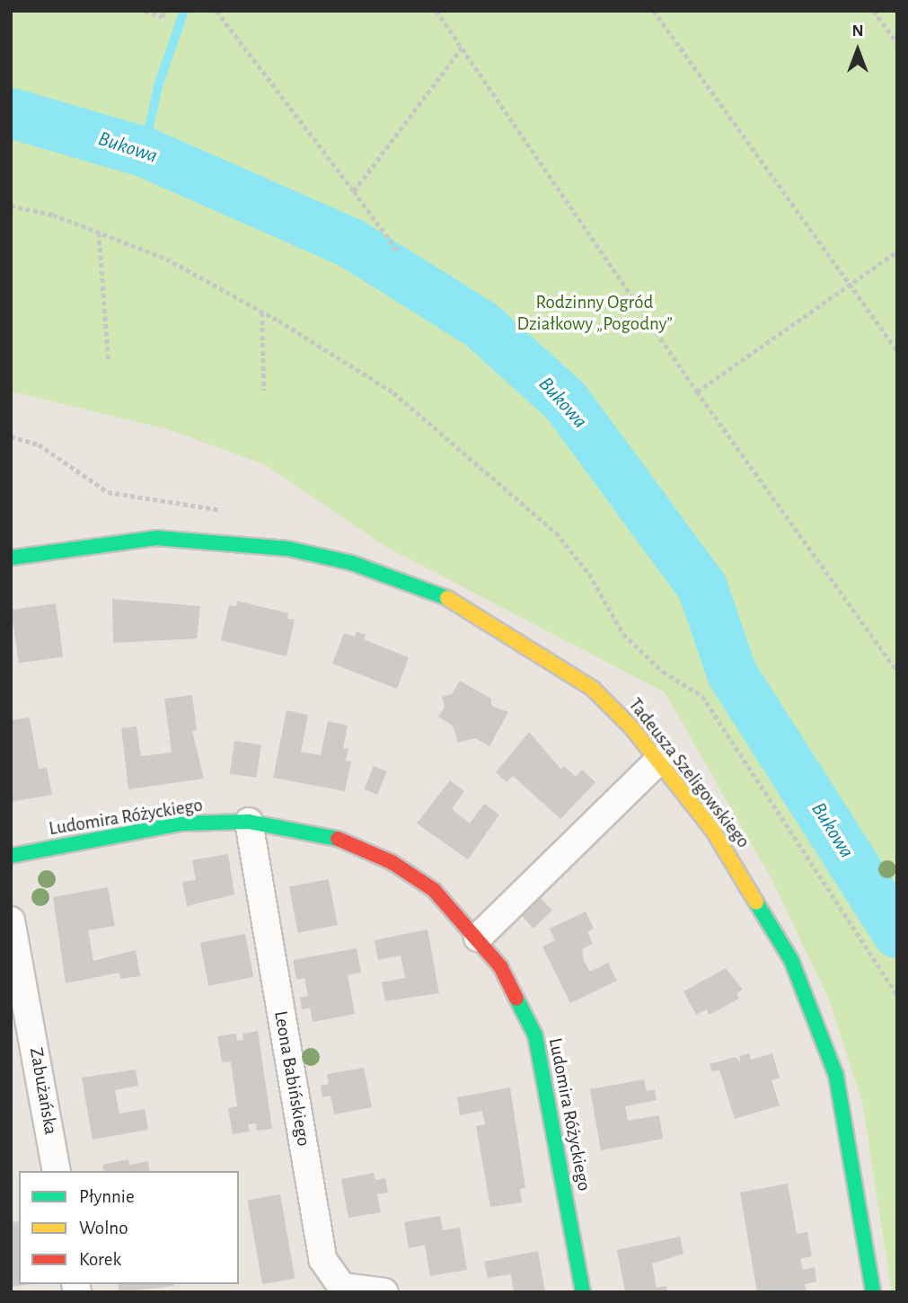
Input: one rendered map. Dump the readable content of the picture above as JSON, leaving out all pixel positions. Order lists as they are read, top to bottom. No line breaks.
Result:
{"streets":{"street":["Tadeusza Szeligowskiego","Ludomira Różyckiego","Leona Babińskiego","Zabużańska"]},"crossings":[["Ludomira Różyckiego","Leona Babińskiego"]],"water":["Bukowa"],"parks":["Rodzinny Ogród Działkowy „Pogodny”"],"legend":["Płynnie","Wolno","Korek"],"north":"top"}
